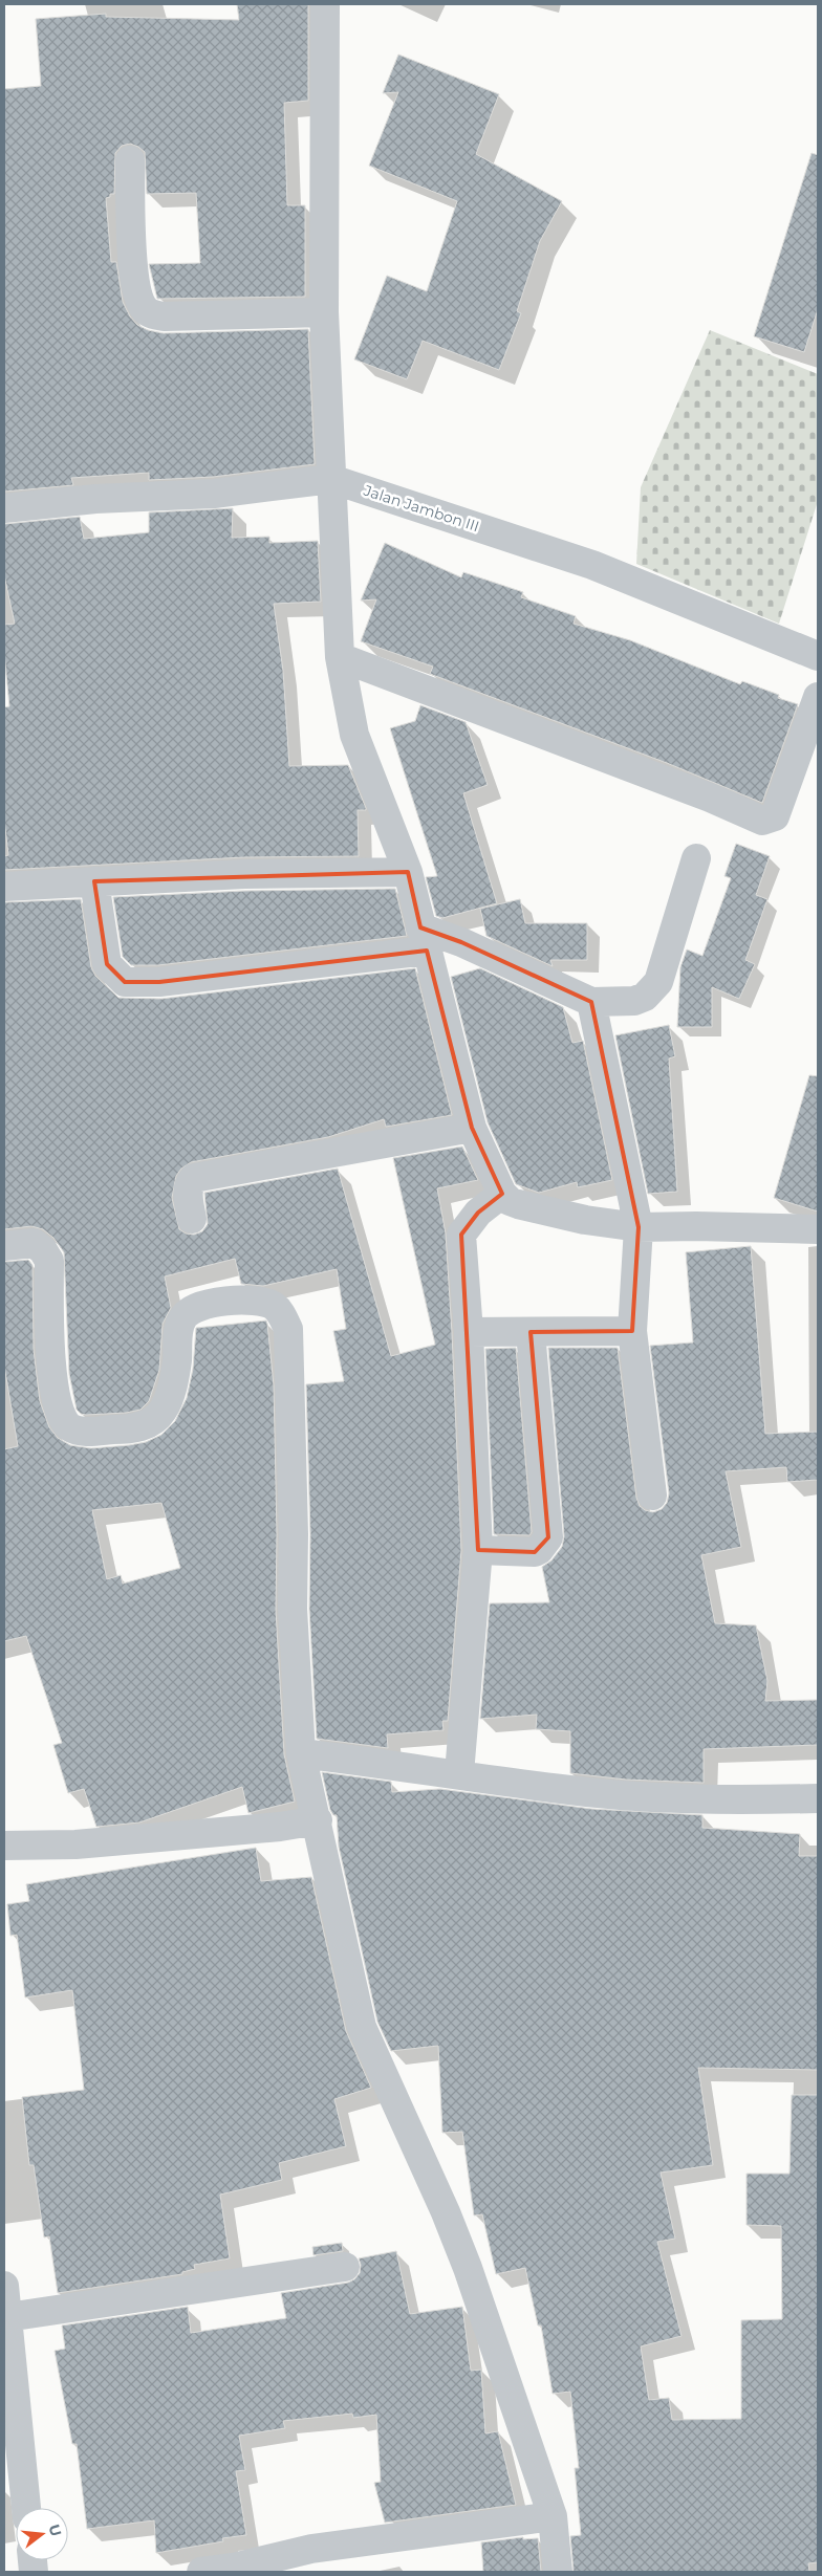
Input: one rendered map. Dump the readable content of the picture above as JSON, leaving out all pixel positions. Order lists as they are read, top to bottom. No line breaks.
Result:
{"streets":{"street":["Jalan Jambon III"]},"north":"right"}
